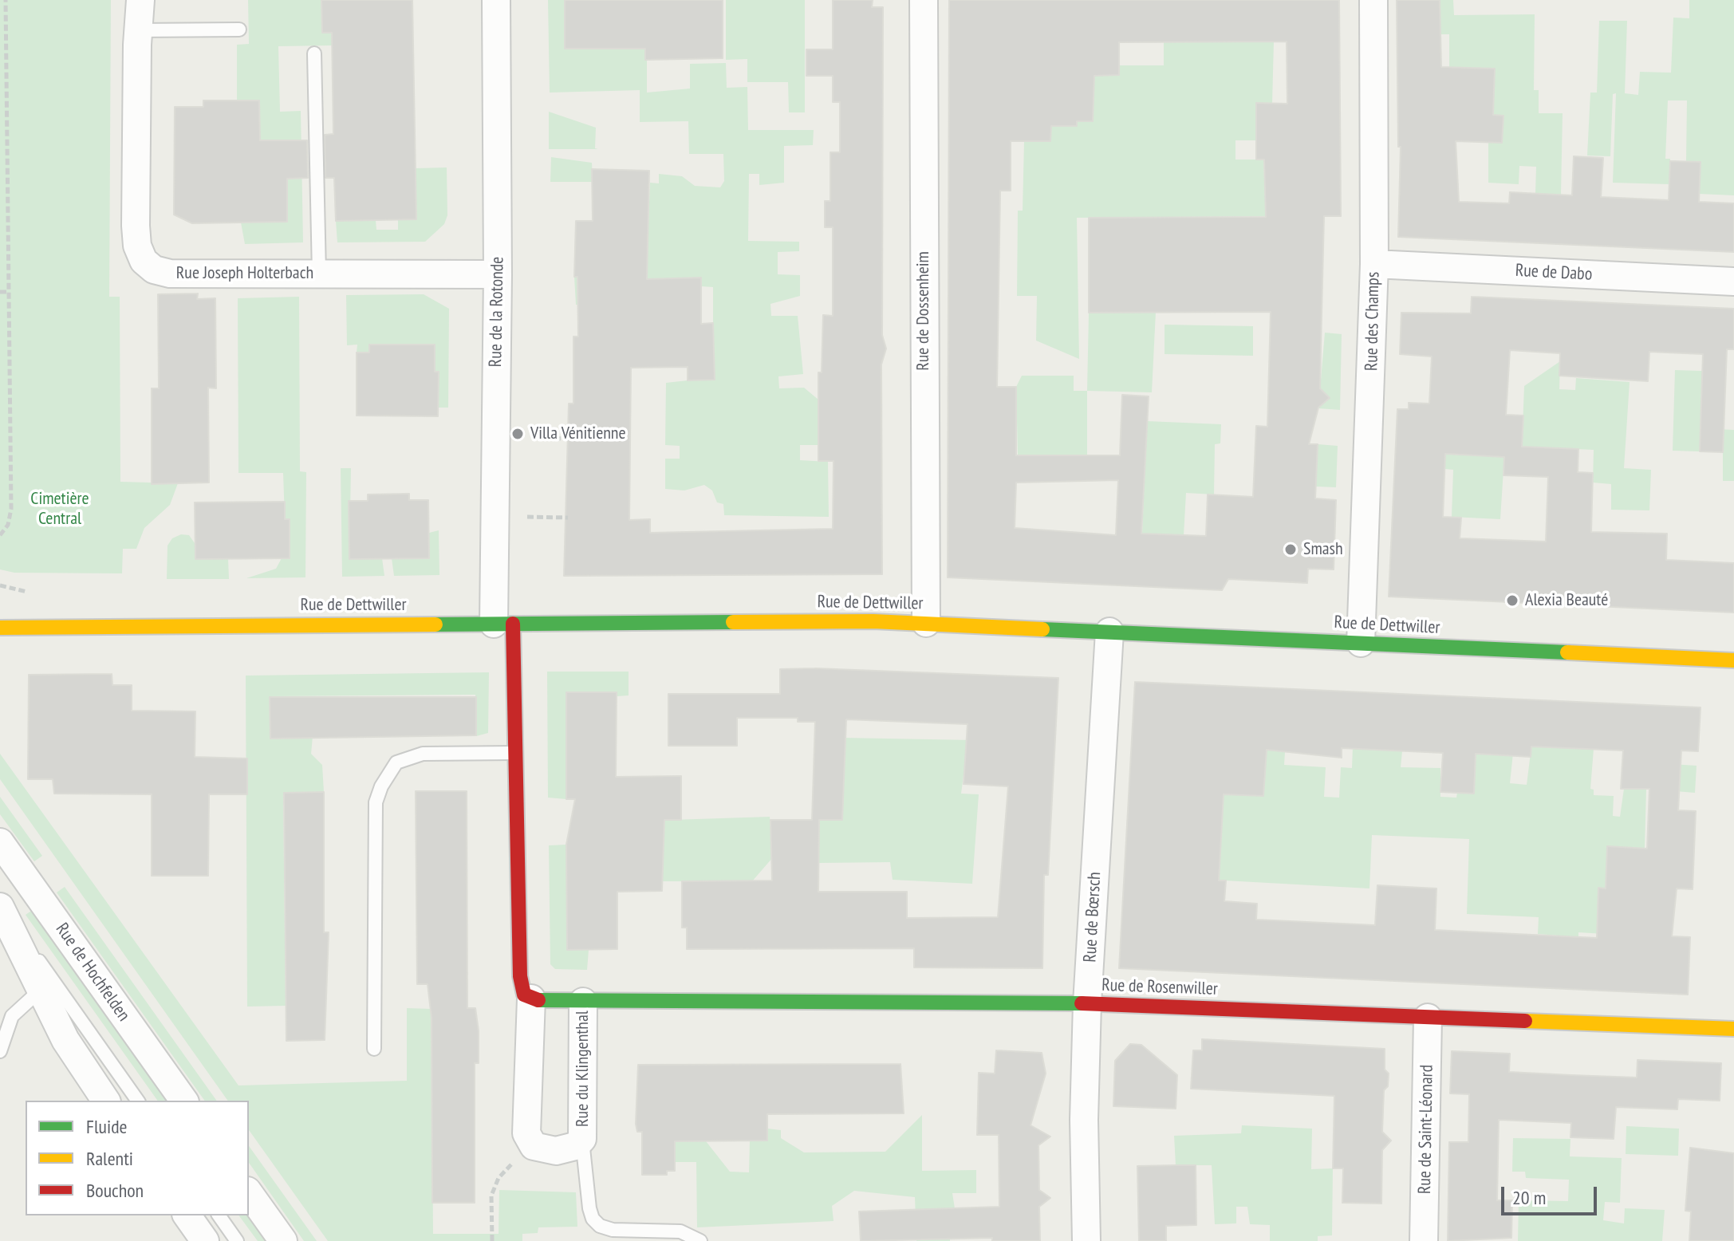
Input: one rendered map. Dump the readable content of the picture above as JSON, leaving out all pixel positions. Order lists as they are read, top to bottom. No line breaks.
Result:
{"streets":{"main road":["Rue de Dettwiller","Rue de Rosenwiller","Rue du Klingenthal"],"street":["Rue de Dabo","Rue Joseph Holterbach","Rue de Dossenheim","Rue de la Rotonde","Rue des Champs","Rue de Bœrsch","Rue de Hochfelden","Rue de Saint-Léonard"]},"crossings":[["Rue de Dabo","Rue des Champs"],["Rue Joseph Holterbach","Rue de la Rotonde"],["Rue de Dossenheim","Rue de Dettwiller"],["Rue de la Rotonde","Rue de Dettwiller"],["Rue des Champs","Rue de Dettwiller"],["Rue de Dettwiller","Rue de Bœrsch"],["Rue de Bœrsch","Rue de Rosenwiller"],["Rue de Rosenwiller","Rue du Klingenthal"],["Rue de Rosenwiller","Rue de Saint-Léonard"]],"parks":["Cimetière Central"],"places":["Villa Vénitienne","Smash","Alexia Beauté"],"legend":["Fluide","Ralenti","Bouchon"],"scale_bar":"20 m"}
